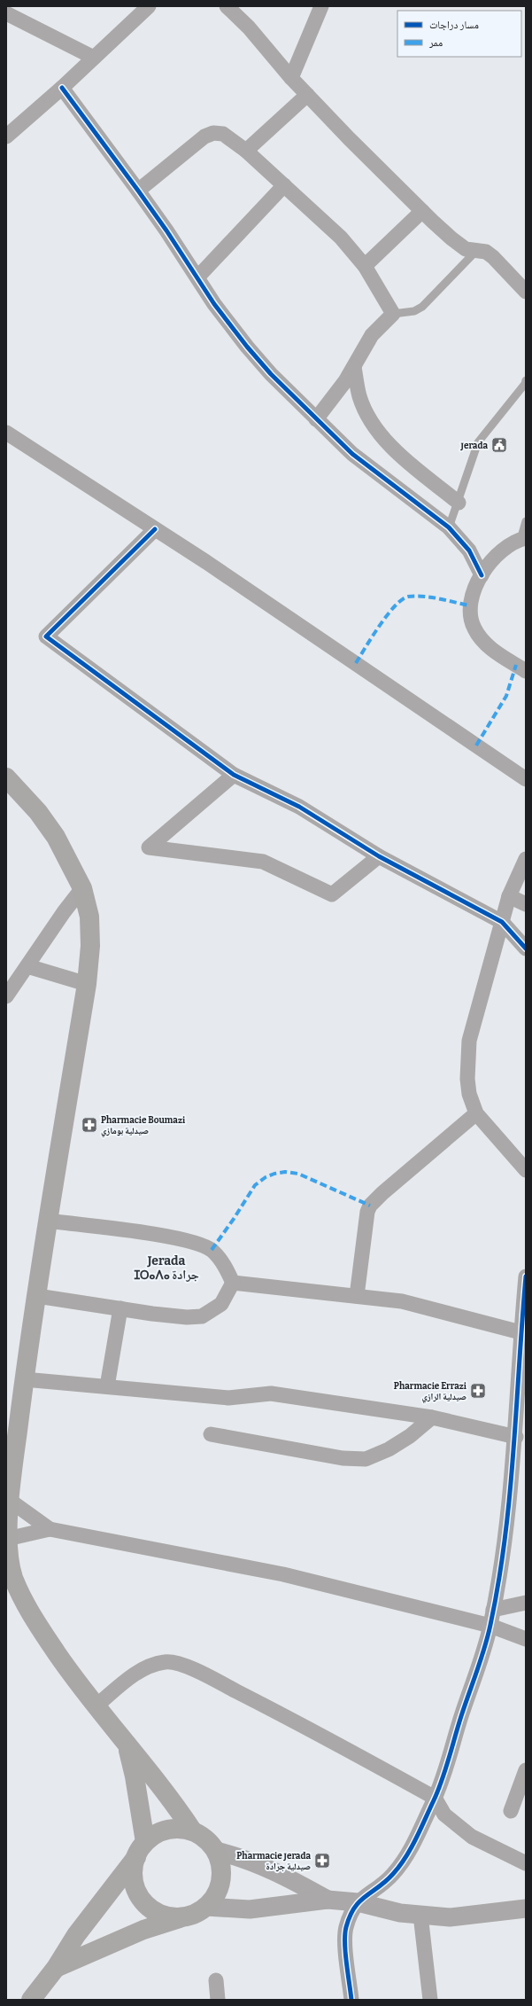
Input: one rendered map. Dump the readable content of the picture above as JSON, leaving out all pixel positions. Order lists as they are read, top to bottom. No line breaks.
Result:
{"districts":["Jerada ⵊⵔⴰⴷⴰ جرادة"],"places":{"public building":["Jerada"],"pharmacy":["Pharmacie Boumazi صيدلية بومازي","Pharmacie Errazi صيدلية الرازي","Pharmacie Jerada صيدلية جرادة"]},"legend":["مسار دراجات","ممر"]}
